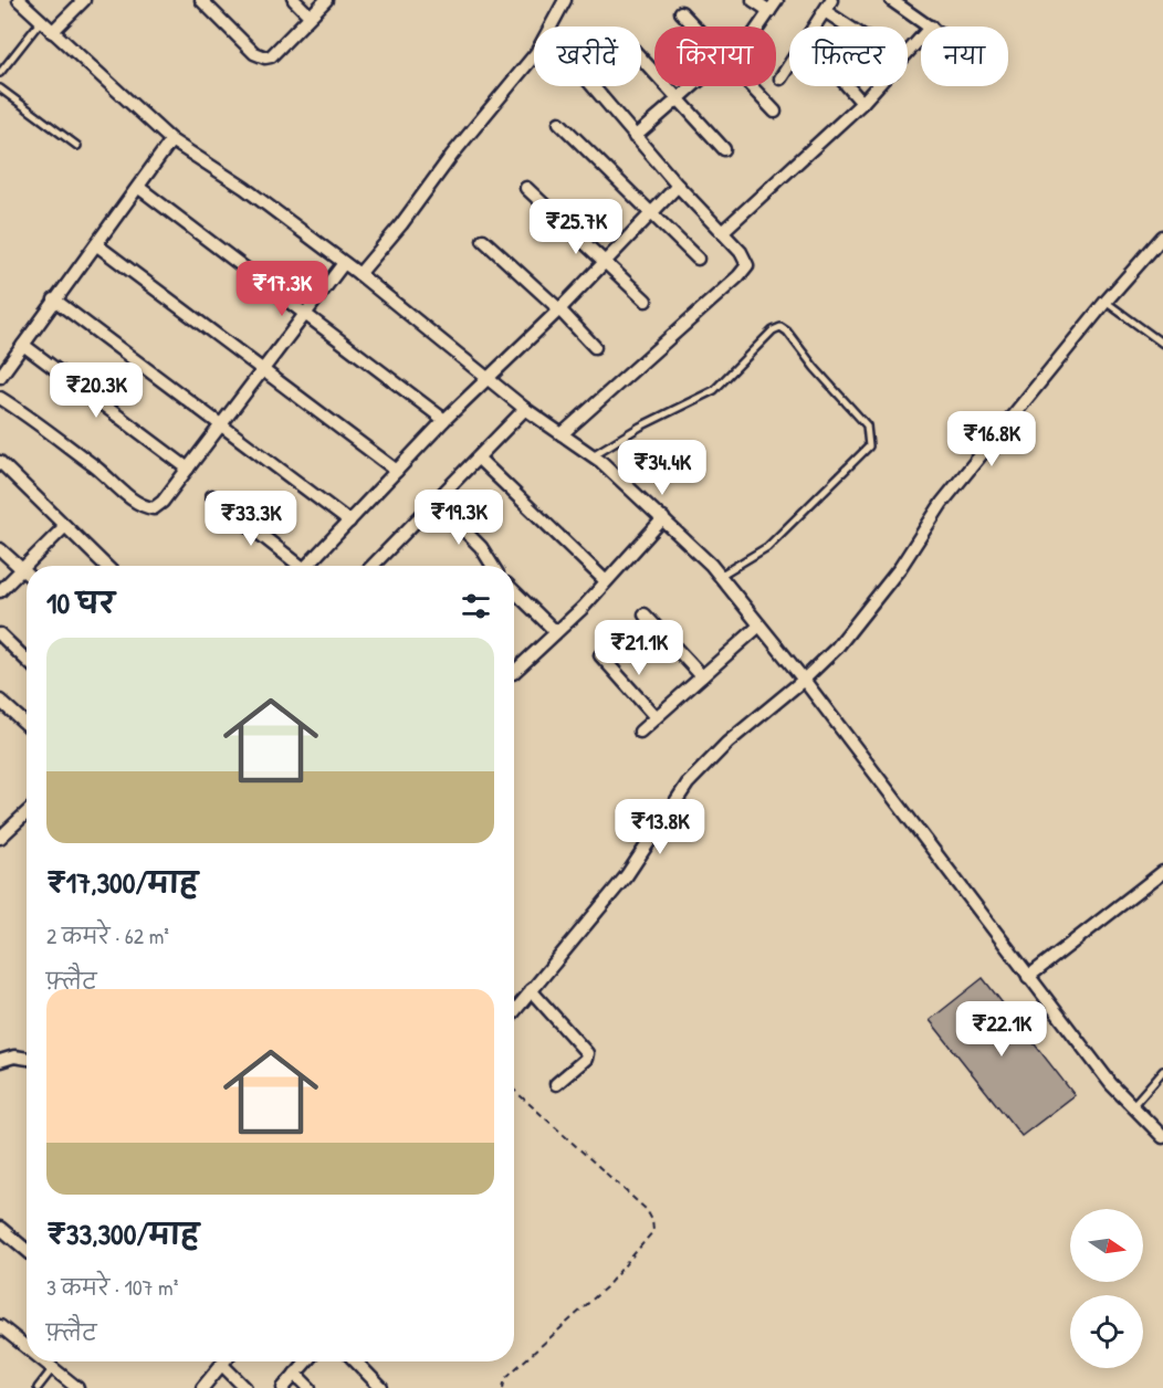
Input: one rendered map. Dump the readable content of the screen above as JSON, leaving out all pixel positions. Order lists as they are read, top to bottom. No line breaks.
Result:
{"north":"right","page":{"chip":["खरीदें","किराया","फ़िल्टर","नया"],"price":["₹25.7K","₹17.3K","₹20.3K","₹16.8K","₹34.4K","₹19.3K","₹33.3K","₹21.1K","₹13.8K","₹22.1K"],"heading":"10 घर","list":[{"name":"₹17,300/माह","note":"2 कमरे · 62 m² · फ़्लैट"},{"name":"₹33,300/माह","note":"3 कमरे · 107 m² · फ़्लैट"}]}}
